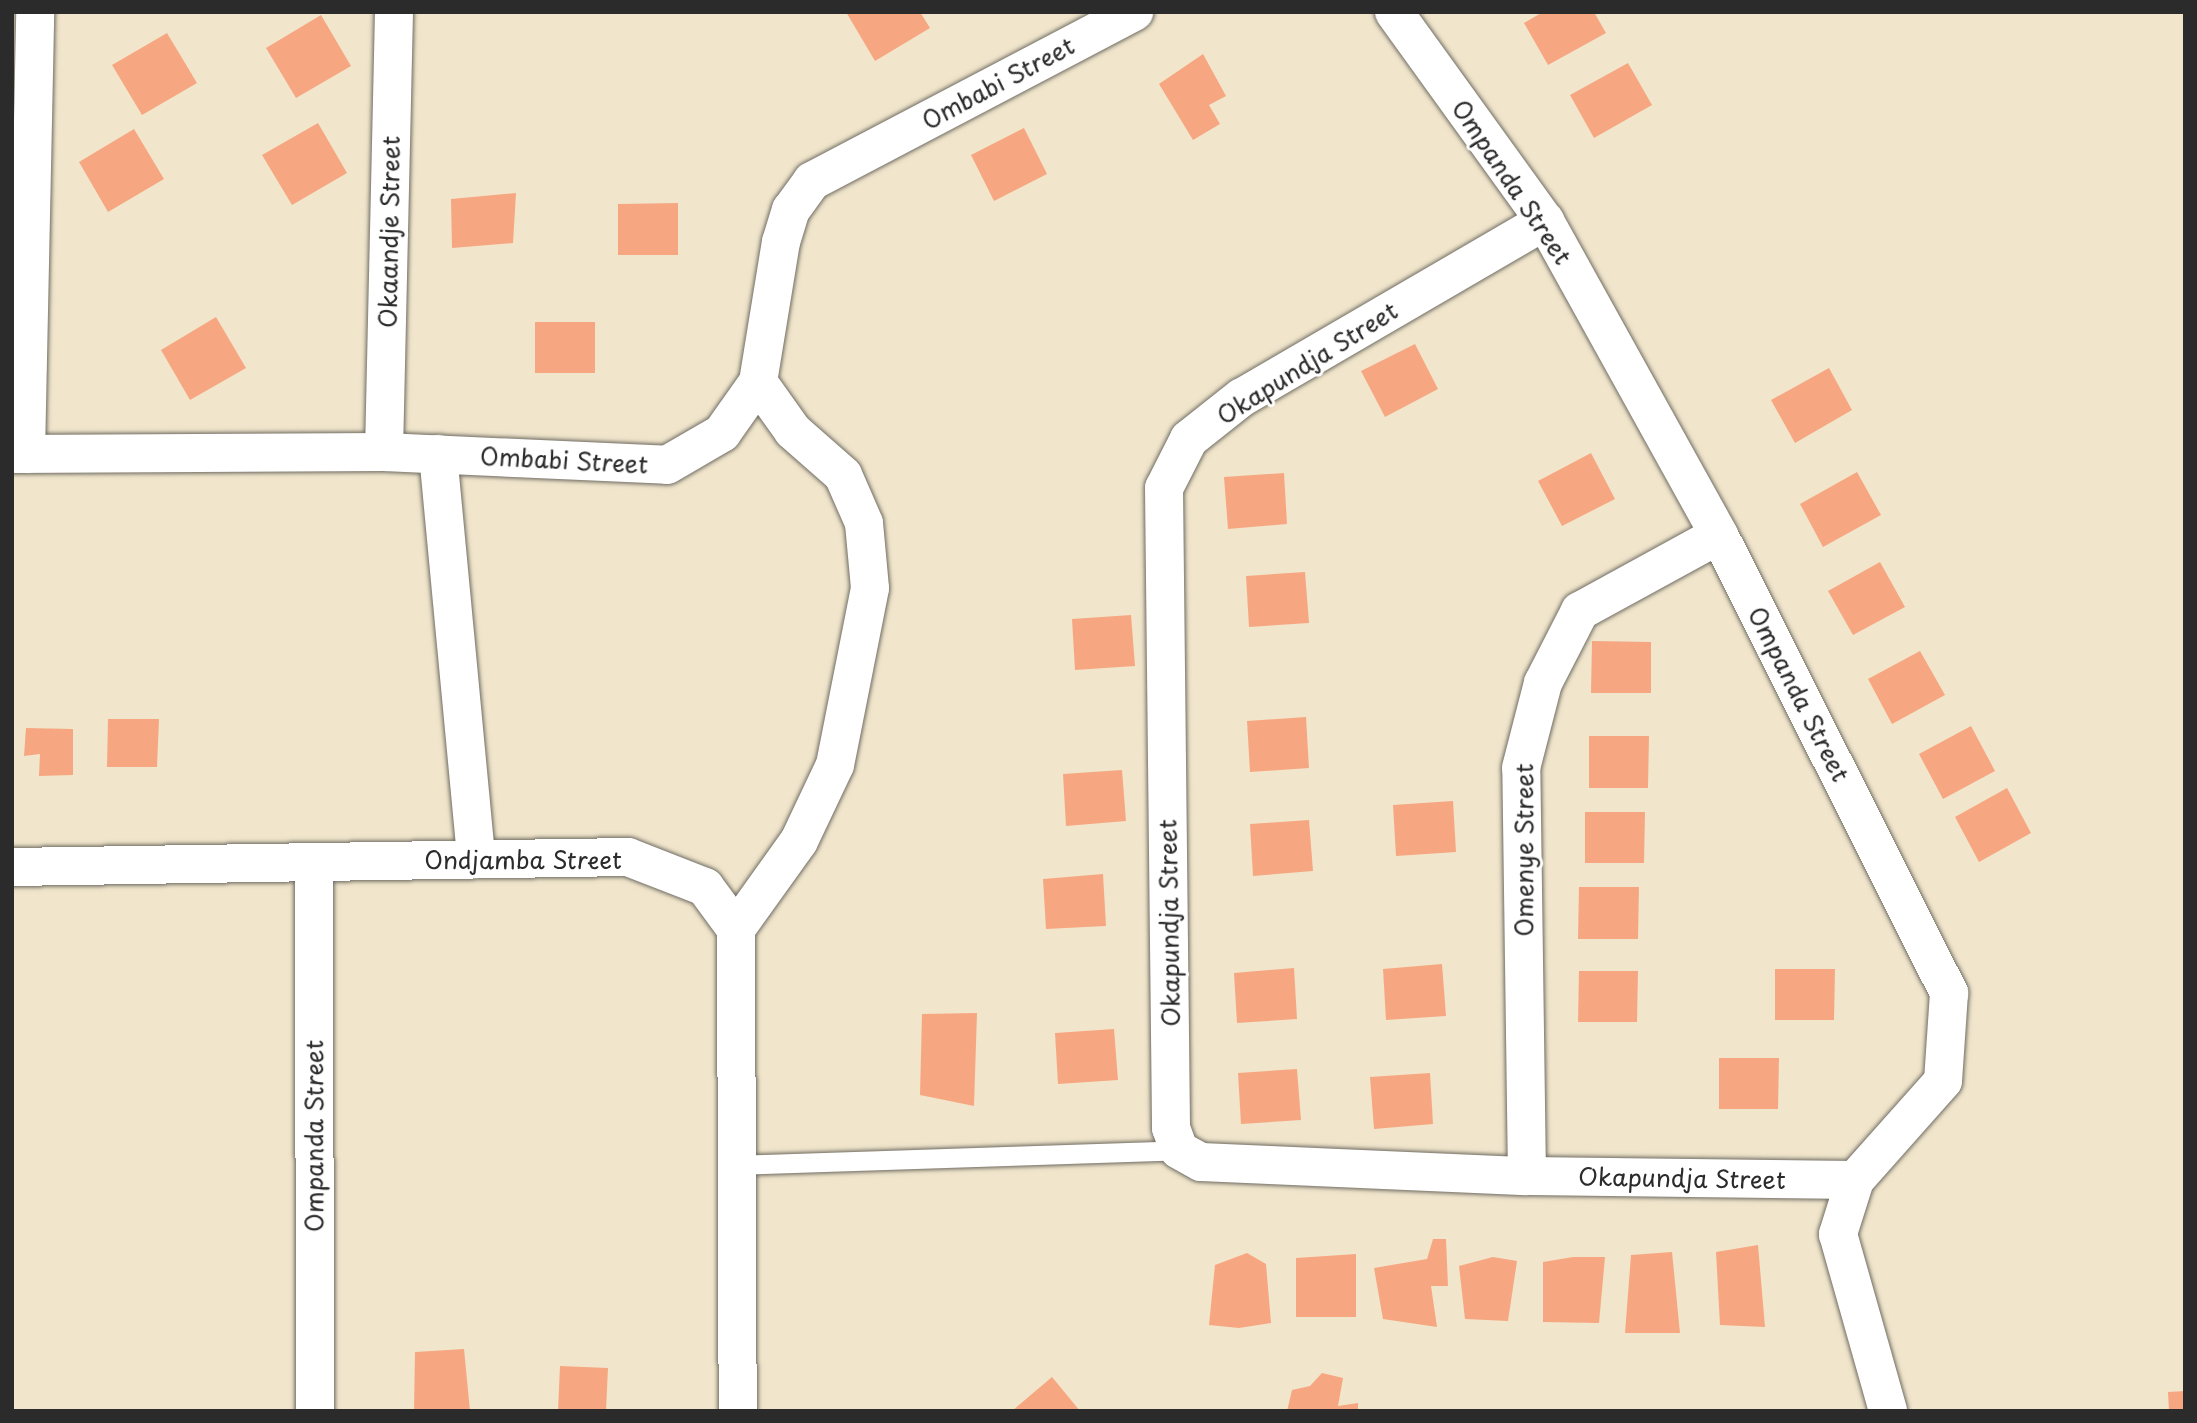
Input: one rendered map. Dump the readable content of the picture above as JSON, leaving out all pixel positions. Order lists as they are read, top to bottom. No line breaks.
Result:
{"streets":{"street":["Ombabi Street","Ompanda Street","Okaandje Street","Okapundja Street","Omenye Street","Ondjamba Street"]},"crossings":[["Ombabi Street","Okaandje Street"],["Ompanda Street","Okapundja Street"],["Ompanda Street","Omenye Street"],["Ompanda Street","Ondjamba Street"],["Okapundja Street","Omenye Street"]]}
